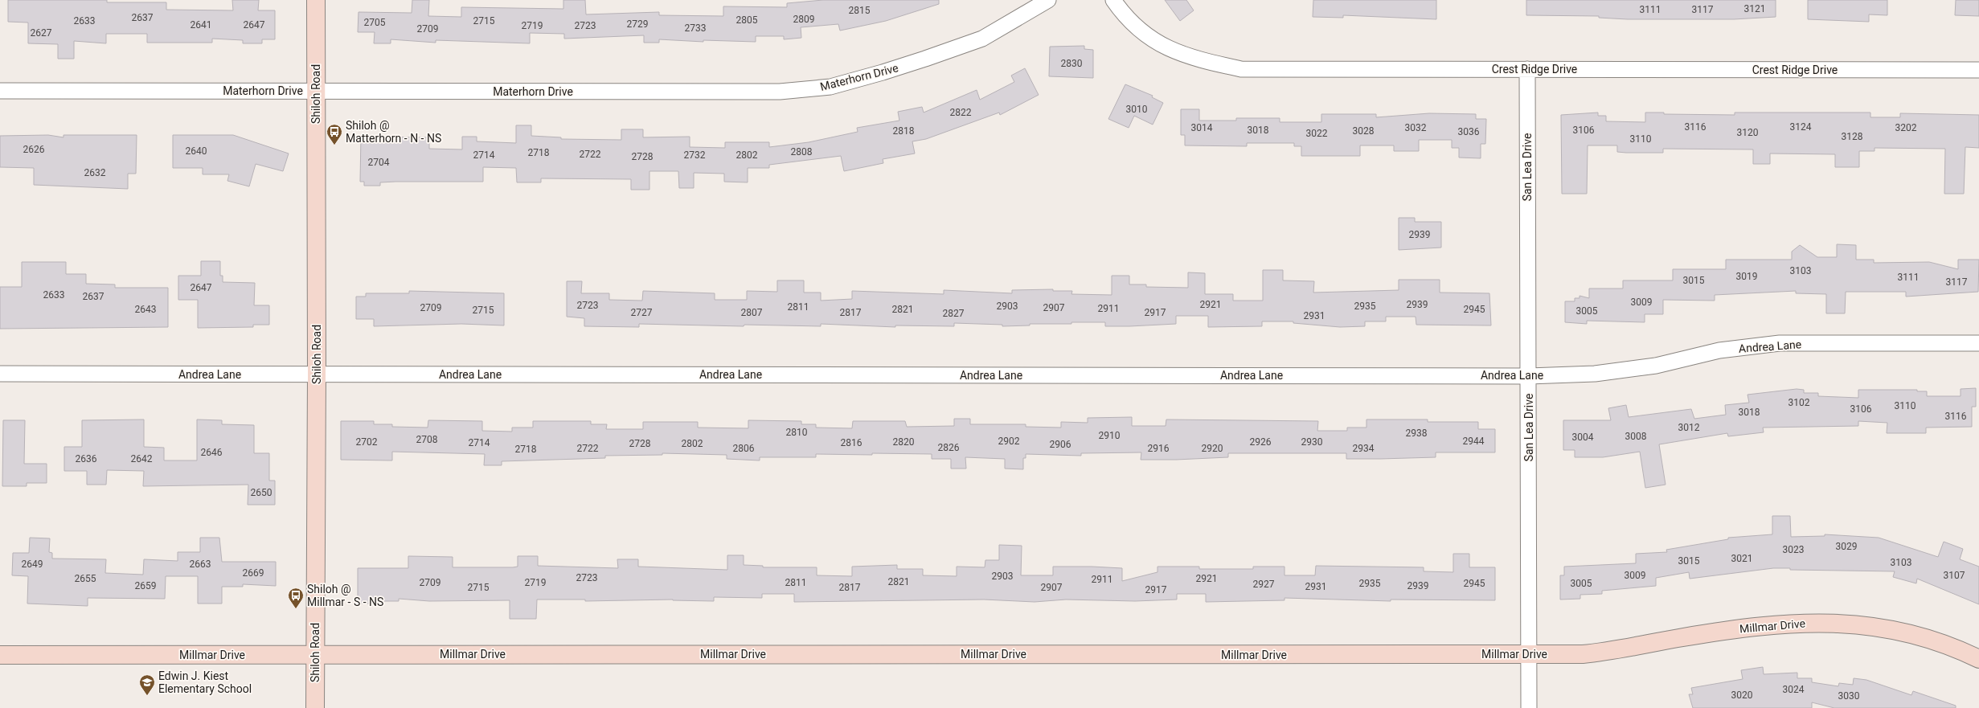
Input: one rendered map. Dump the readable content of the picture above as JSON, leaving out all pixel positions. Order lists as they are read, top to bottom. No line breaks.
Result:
{"streets":{"street":["Crest Ridge Drive","Materhorn Drive","Shiloh Road","San Lea Drive","Andrea Lane","Millmar Drive"]},"crossings":[["Crest Ridge Drive","San Lea Drive"],["Materhorn Drive","Shiloh Road"],["Shiloh Road","Andrea Lane"],["Shiloh Road","Millmar Drive"],["San Lea Drive","Andrea Lane"],["San Lea Drive","Millmar Drive"]],"places":{"bus stop":["Shiloh @ Matterhorn - N - NS","Shiloh @ Millmar - S - NS"],"school or university":["Edwin J. Kiest Elementary School"]},"house_numbers":["3121","3111","3117","2815","2637","2809","2805","2633","2715","2705","2729","2641","2647","2719","2723","2733","2709","2627","2830","3010","2822","3116","3124","3014","3032","3202","3018","3106","2818","3028","3036","3120","3022","3128","3110","2626","2640","2808","2718","2722","2714","2732","2802","2728","2704","2632","2939","3103","3019","3111","3015","3117","2647","2633","2637","3009","2921","2939","2723","2903","2935","2811","2709","2907","2911","2643","2821","2945","2715","3005","2727","2807","2817","2917","2827","2931","3102","3110","3106","3018","3116","3012","2810","2938","2910","3008","3004","2708","2902","2944","2702","2820","2926","2930","2714","2816","2728","2802","2906","2826","2722","2806","2916","2920","2934","2718","2646","2636","2642","2650","3029","3023","3021","3015","3103","2649","2663","2669","3009","3107","2903","2723","2655","2921","2911","2821","2709","2719","2811","2935","2945","3005","2927","2659","2939","2931","2715","2817","2907","2917","3024","3020","3030"]}
